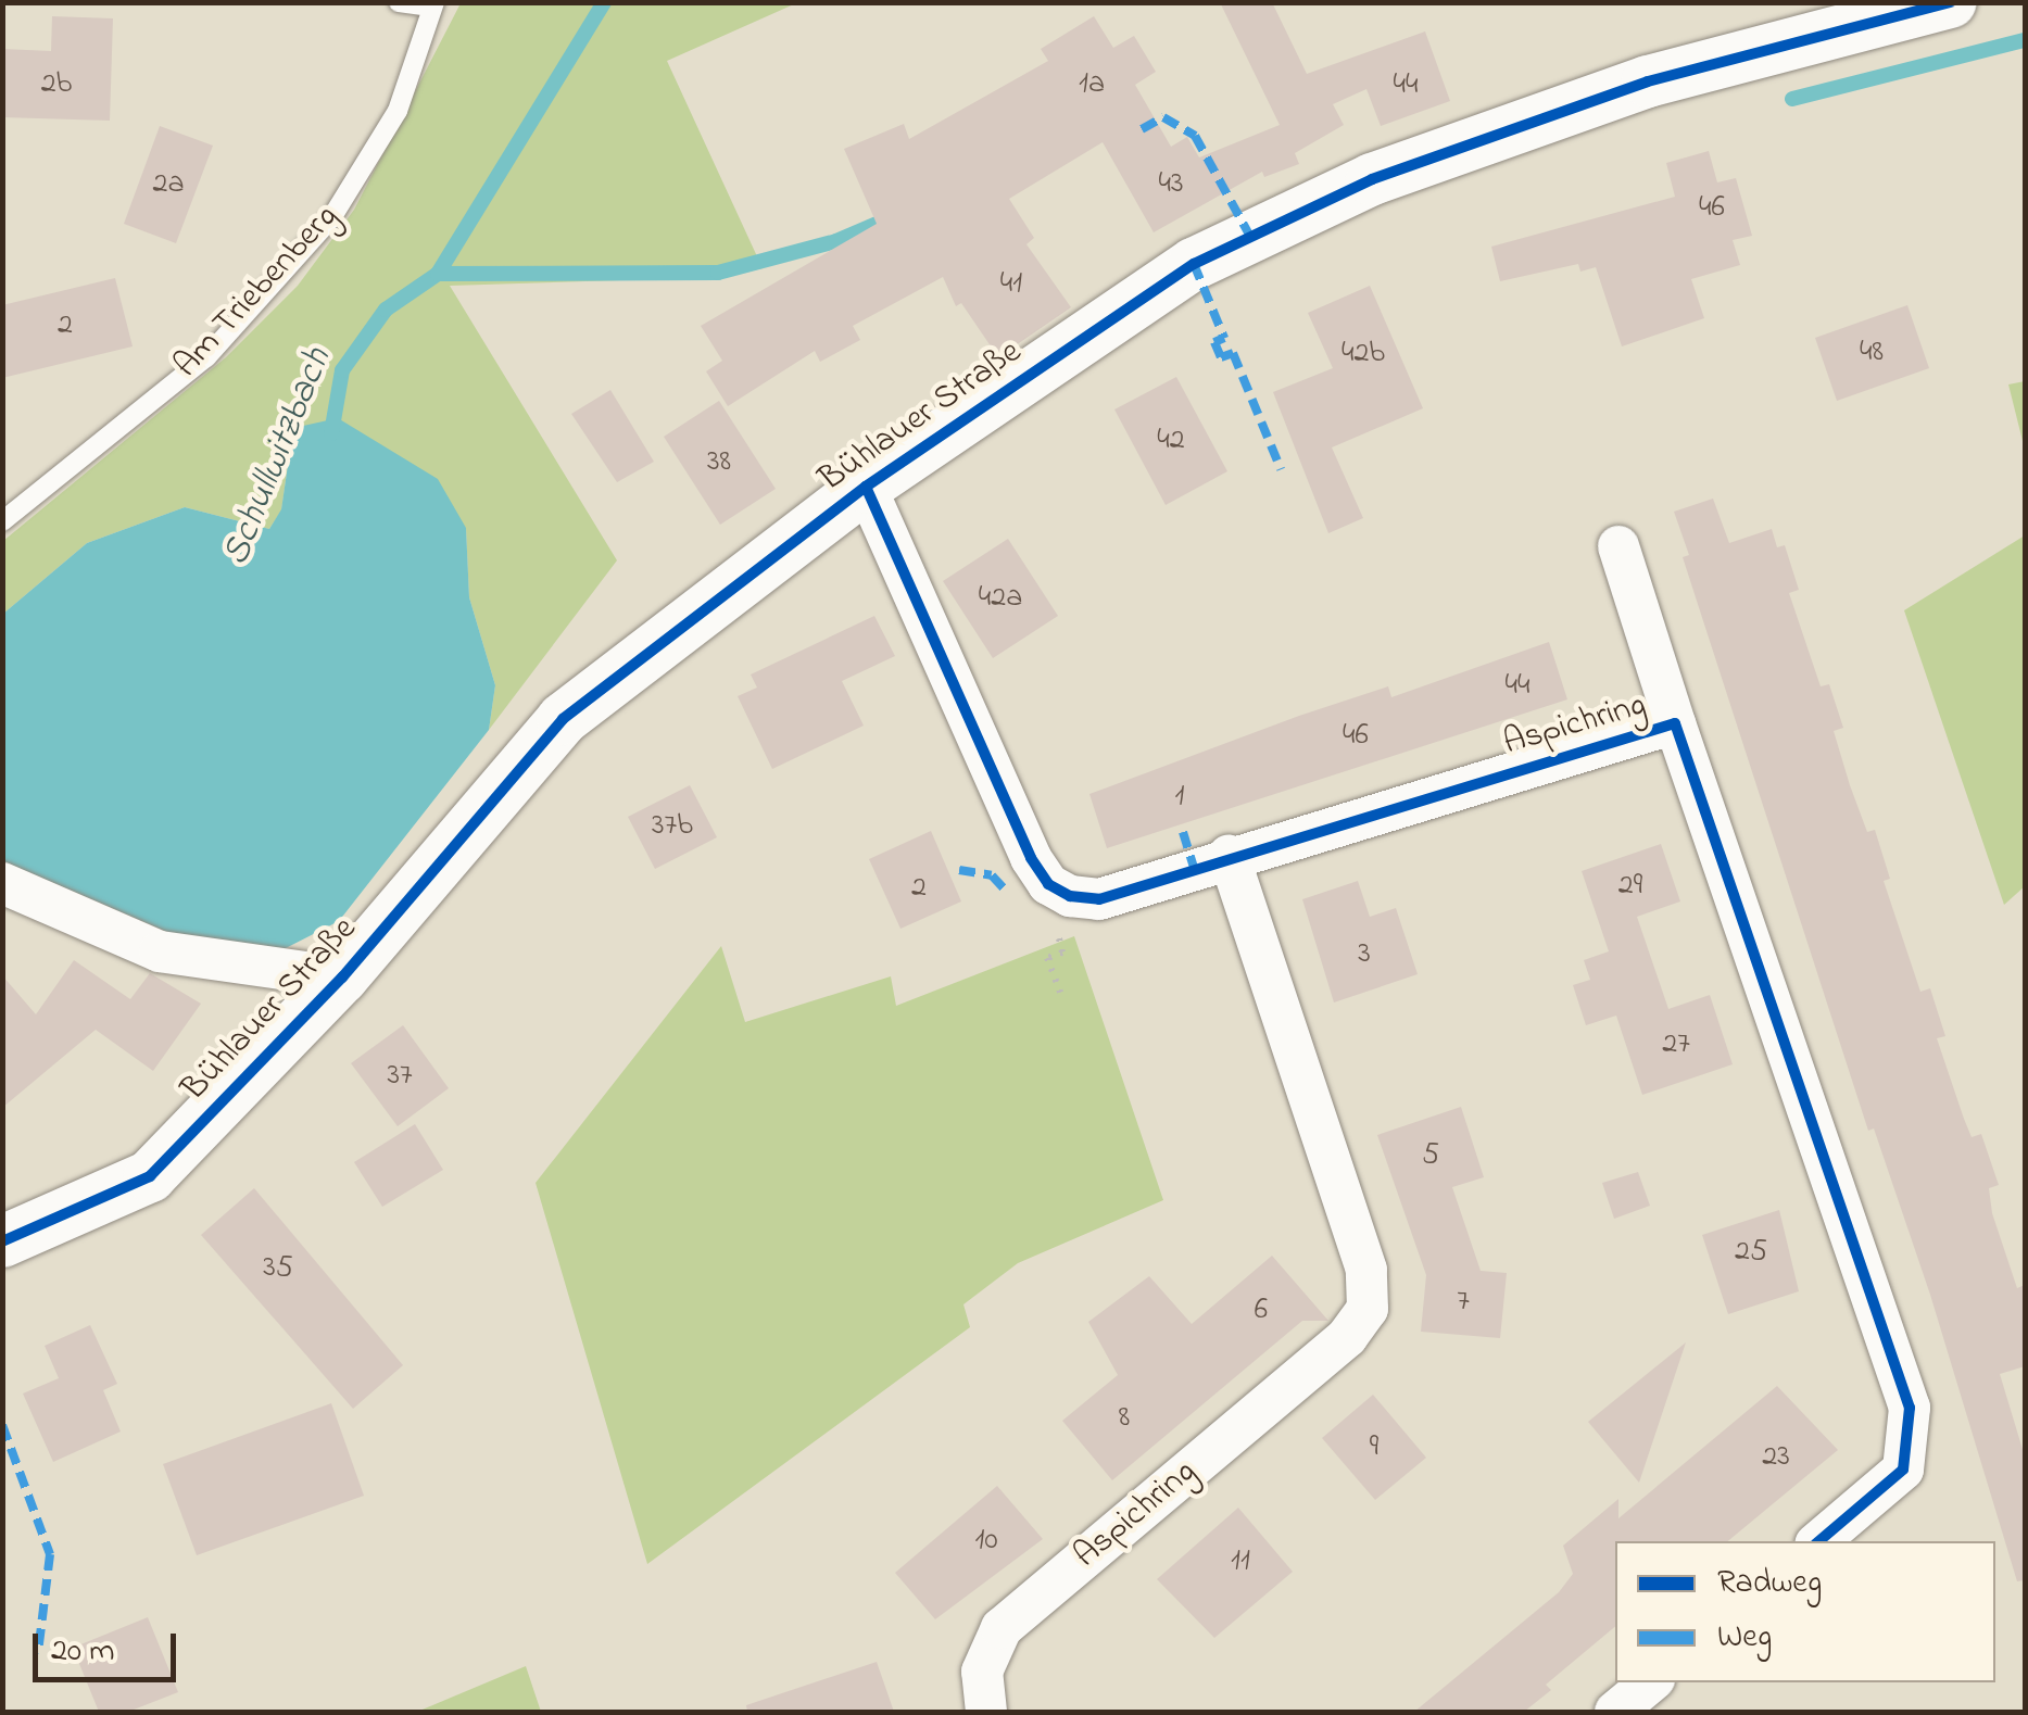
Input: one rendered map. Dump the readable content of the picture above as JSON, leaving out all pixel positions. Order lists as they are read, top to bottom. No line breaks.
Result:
{"streets":{"street":["Bühlauer Straße","Aspichring"],"lane":["Am Triebenberg"]},"crossings":[["Bühlauer Straße","Aspichring"]],"water":["Schullwitzbach"],"house_numbers":["2b","1a","44","2a","43","46","41","2","48","42b","42","38","42a","44","46","1","37b","29","2","3","27","37","5","25","35","7","6","8","9","23","10","11"],"legend":["Radweg","Weg"],"scale_bar":"20 m"}
